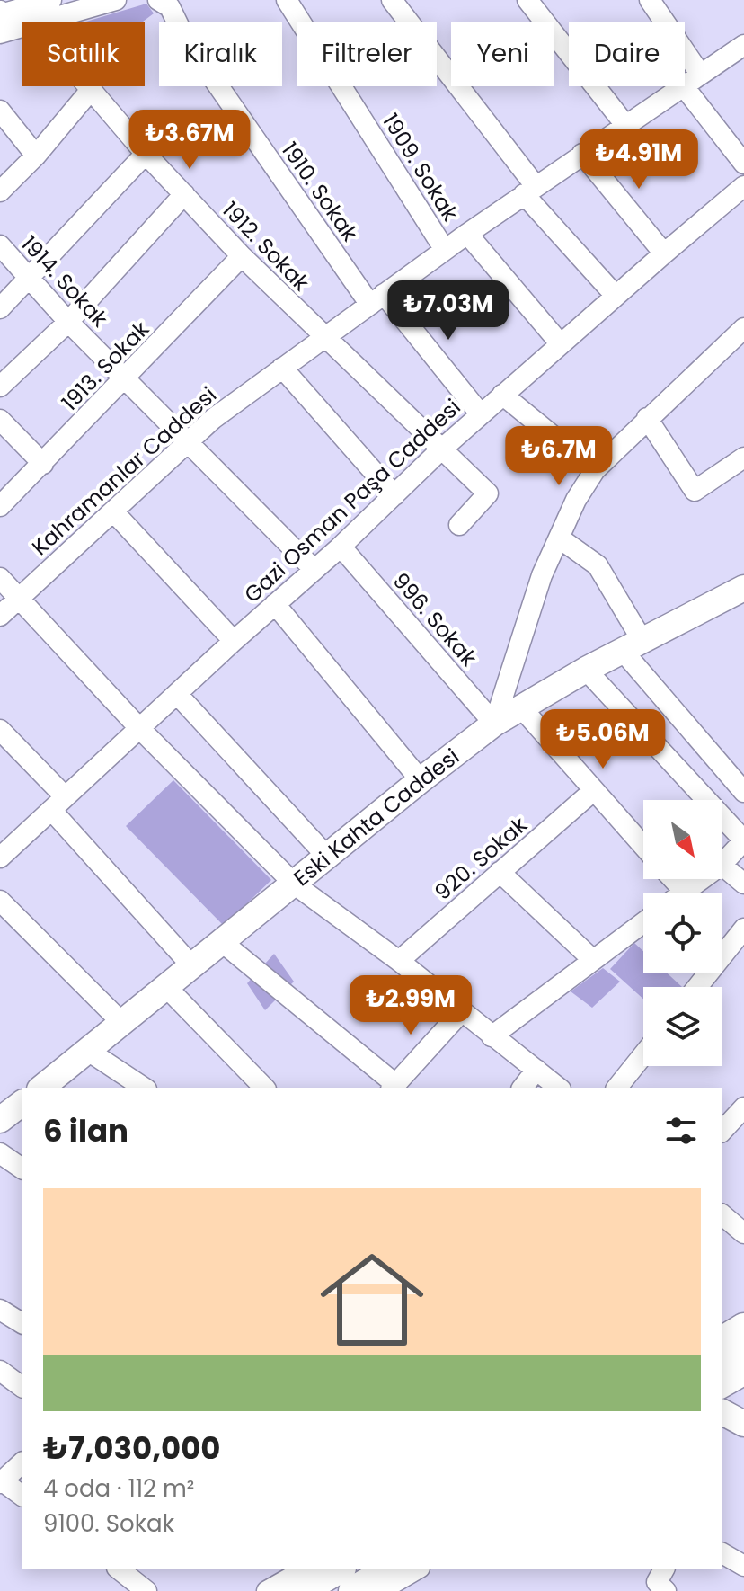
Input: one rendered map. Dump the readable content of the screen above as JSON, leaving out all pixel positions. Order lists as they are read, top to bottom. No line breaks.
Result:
{"streets":{"main road":["Eski Kahta Caddesi"],"street":["1909. Sokak","1910. Sokak","1912. Sokak","1914. Sokak","1913. Sokak","Kahramanlar Caddesi","Gazi Osman Paşa Caddesi","996. Sokak","920. Sokak"]},"crossings":[["1909. Sokak","Kahramanlar Caddesi"],["1910. Sokak","Kahramanlar Caddesi"],["1910. Sokak","Gazi Osman Paşa Caddesi"],["1912. Sokak","1913. Sokak"],["1912. Sokak","Kahramanlar Caddesi"],["1912. Sokak","Gazi Osman Paşa Caddesi"],["1914. Sokak","1913. Sokak"],["1914. Sokak","Kahramanlar Caddesi"],["1914. Sokak","Gazi Osman Paşa Caddesi"],["Gazi Osman Paşa Caddesi","996. Sokak"],["996. Sokak","Eski Kahta Caddesi"]],"north":"bottom right","page":{"chip":["Satılık","Kiralık","Filtreler","Yeni","Daire"],"price":["₺3.67M","₺4.91M","₺7.03M","₺6.7M","₺5.06M","₺2.99M"],"heading":"6 ilan","list":[{"name":"₺7,030,000","note":"4 oda · 112 m² · 9100. Sokak"}]}}
